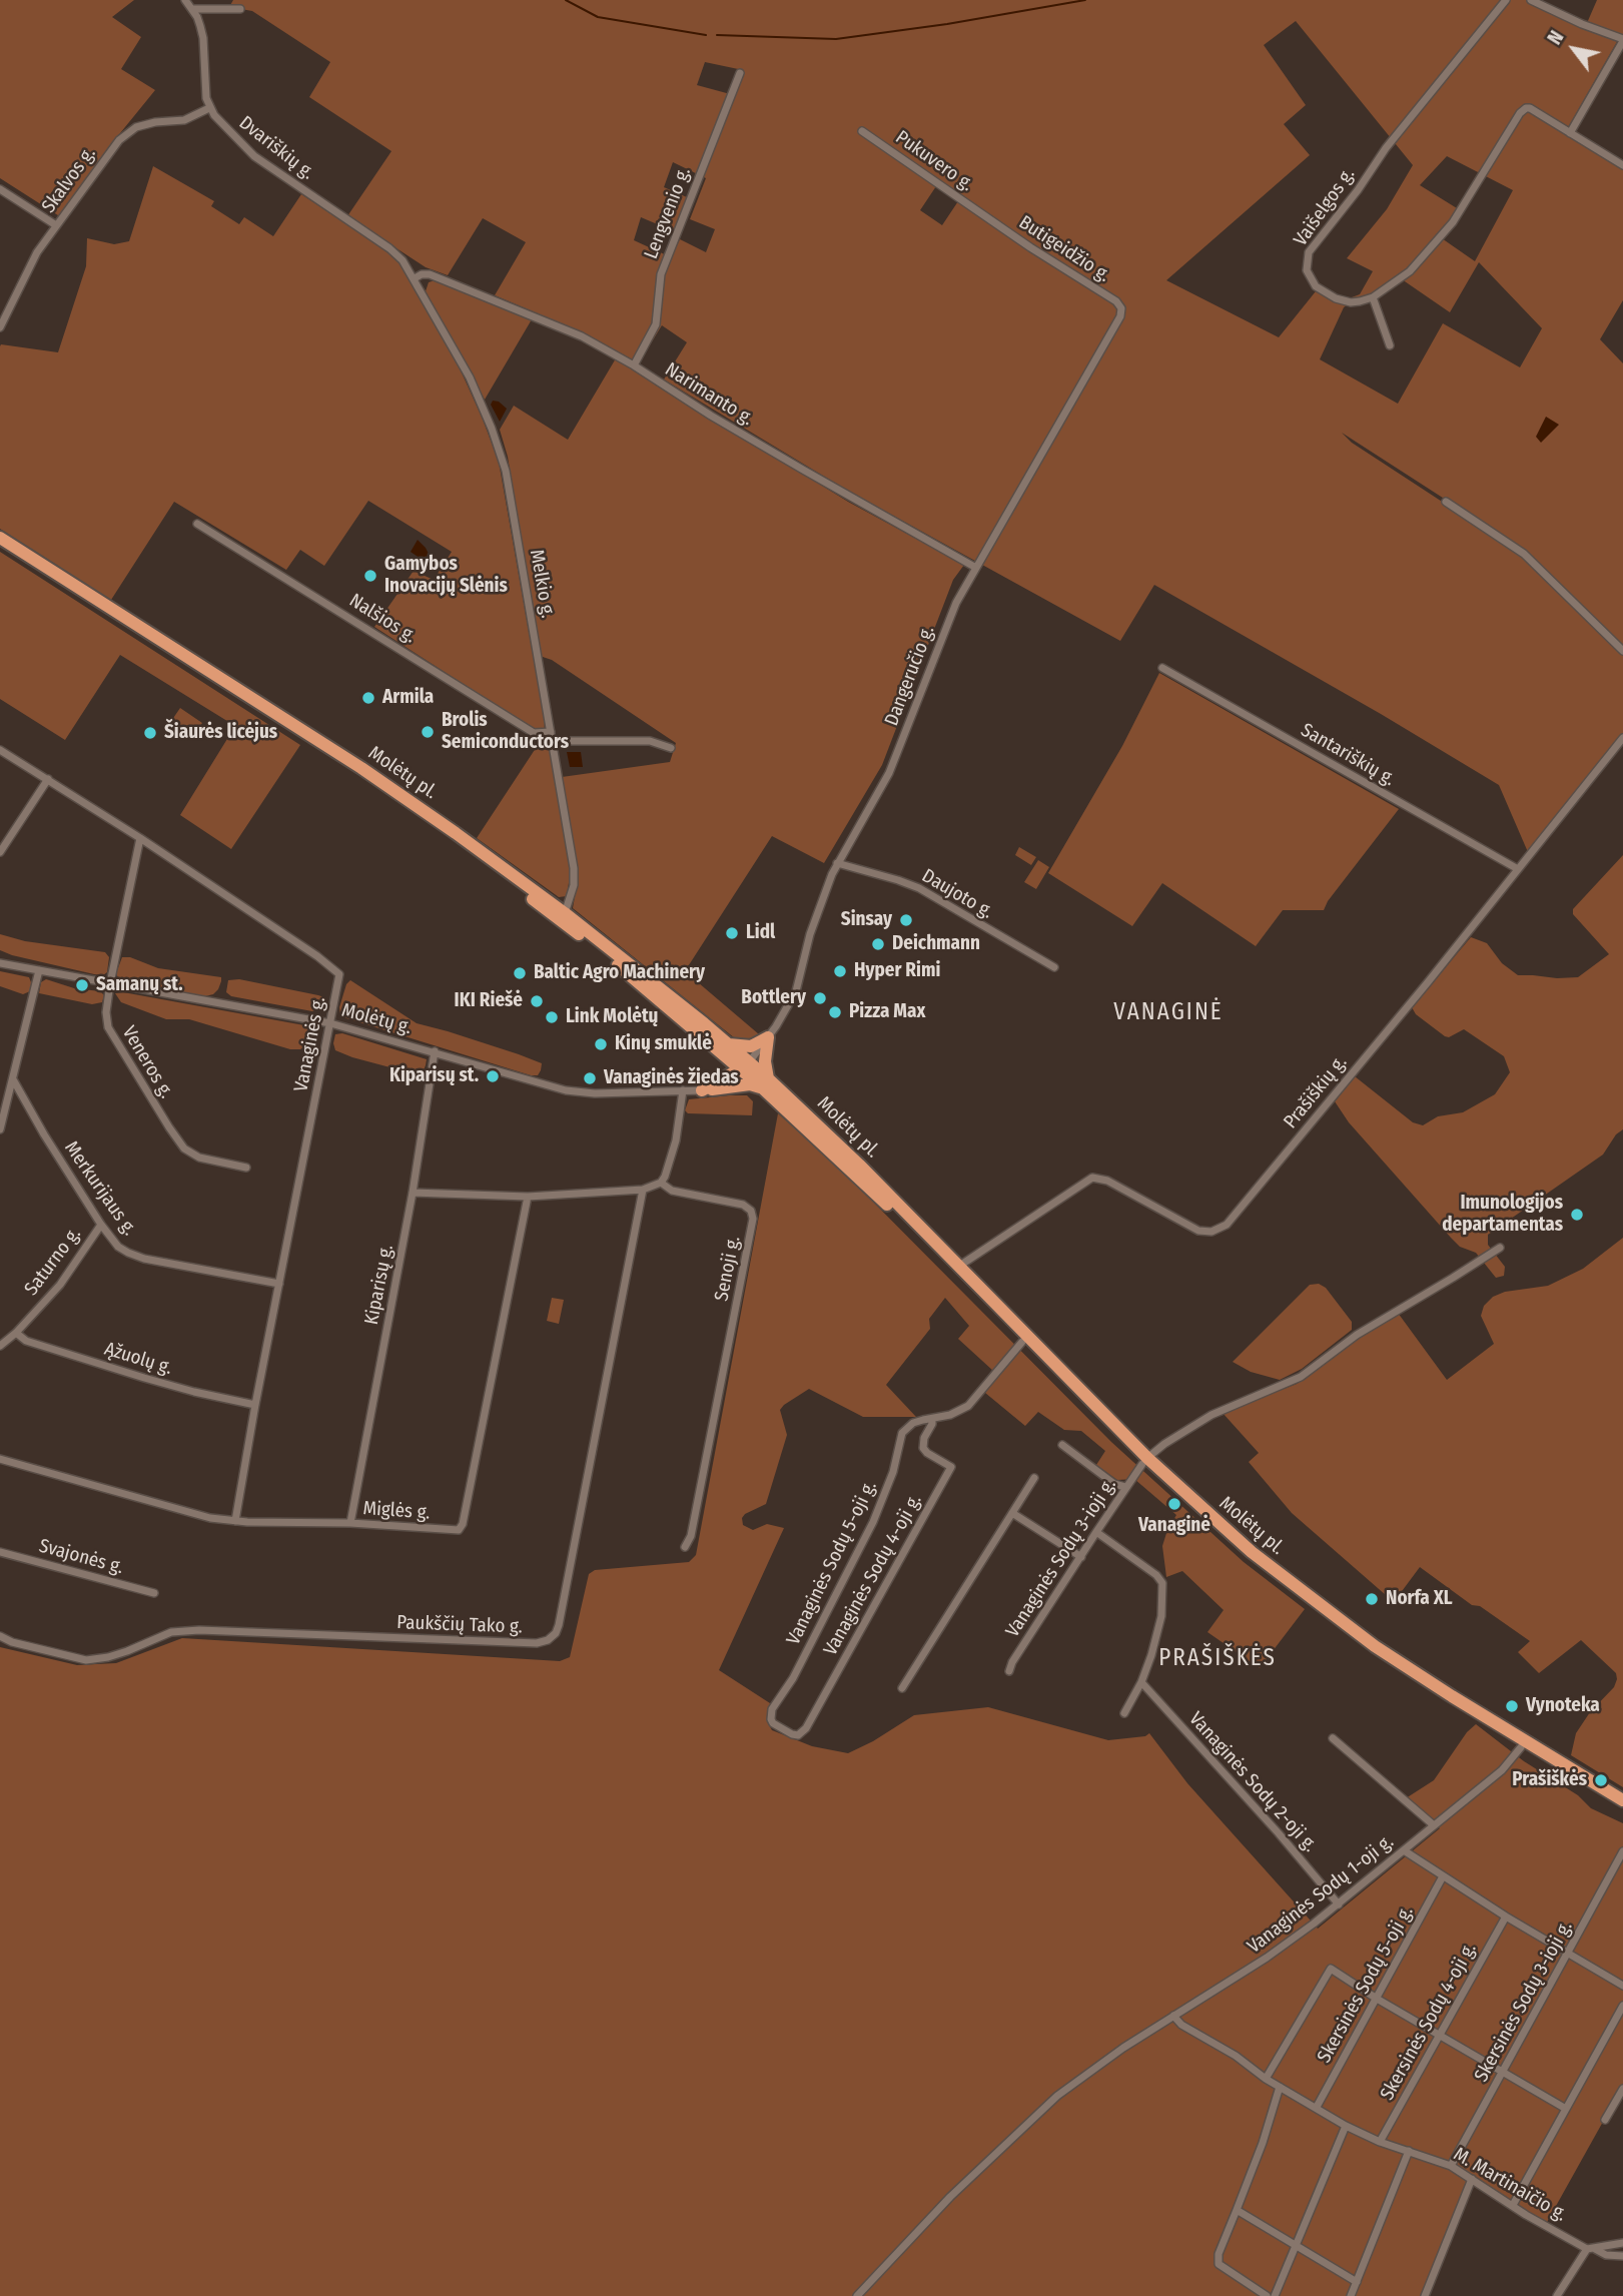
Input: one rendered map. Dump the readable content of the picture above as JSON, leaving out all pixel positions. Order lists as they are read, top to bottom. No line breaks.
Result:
{"streets":{"highway":["Molėtų pl."],"street":["Dvariškių g.","Pukuvero g.","Skalvos g.","Vaišelgos g.","Lengvenio g.","Butigeidžio g.","Narimanto g.","Melkio g.","Nalšios g.","Dangeručio g.","Santariškių g.","Daujoto g.","Molėtų g.","Vanaginės g.","Veneros g.","Prašiškių g.","Merkurijaus g.","Saturno g.","Senoji g.","Kiparisų g.","Ąžuolų g.","Miglės g.","Svajonės g.","Vanaginės Sodų 3-ioji g.","Vanaginės Sodų 5-oji g.","Vanaginės Sodų 4-oji g.","Paukščių Tako g.","Vanaginės Sodų 2-oji g.","Vanaginės Sodų 1-oji g.","Skersinės Sodų 5-oji g.","Skersinės Sodų 3-ioji g.","Skersinės Sodų 4-oji g.","M. Martinaičio g."]},"crossings":[["Dvariškių g.","Skalvos g."],["Dvariškių g.","Narimanto g."],["Dvariškių g.","Melkio g."],["Pukuvero g.","Butigeidžio g."],["Lengvenio g.","Narimanto g."],["Butigeidžio g.","Dangeručio g."],["Narimanto g.","Melkio g."],["Narimanto g.","Dangeručio g."],["Melkio g.","Nalšios g."],["Melkio g.","Molėtų pl."],["Dangeručio g.","Molėtų pl."],["Dangeručio g.","Daujoto g."],["Santariškių g.","Prašiškių g."],["Molėtų pl.","Prašiškių g."],["Molėtų pl.","Vanaginės Sodų 3-ioji g."],["Molėtų pl.","Vanaginės Sodų 5-oji g."],["Molėtų pl.","Vanaginės Sodų 1-oji g."],["Molėtų g.","Vanaginės g."],["Molėtų g.","Veneros g."],["Molėtų g.","Kiparisų g."],["Vanaginės g.","Veneros g."],["Vanaginės g.","Merkurijaus g."],["Vanaginės g.","Ąžuolų g."],["Vanaginės g.","Miglės g."],["Merkurijaus g.","Saturno g."],["Saturno g.","Ąžuolų g."],["Kiparisų g.","Miglės g."],["Vanaginės Sodų 5-oji g.","Vanaginės Sodų 4-oji g."],["Vanaginės Sodų 2-oji g.","Vanaginės Sodų 1-oji g."],["Vanaginės Sodų 1-oji g.","M. Martinaičio g."],["Skersinės Sodų 5-oji g.","M. Martinaičio g."],["Skersinės Sodų 3-ioji g.","M. Martinaičio g."],["Skersinės Sodų 4-oji g.","M. Martinaičio g."]],"districts":["VANAGINĖ","PRAŠIŠKĖS"],"places":["Gamybos Inovacijų Slėnis","Armila","Brolis Semiconductors","Šiaurės licėjus","Sinsay","Lidl","Deichmann","Hyper Rimi","Baltic Agro Machinery","Samanų st.","Bottlery","IKI Riešė","Pizza Max","Link Molėtų","Kinų smuklė","Kiparisų st.","Vanaginės žiedas","Imunologijos departamentas","Vanaginė","Norfa XL","Vynoteka","Prašiškės"],"north":"top left"}
